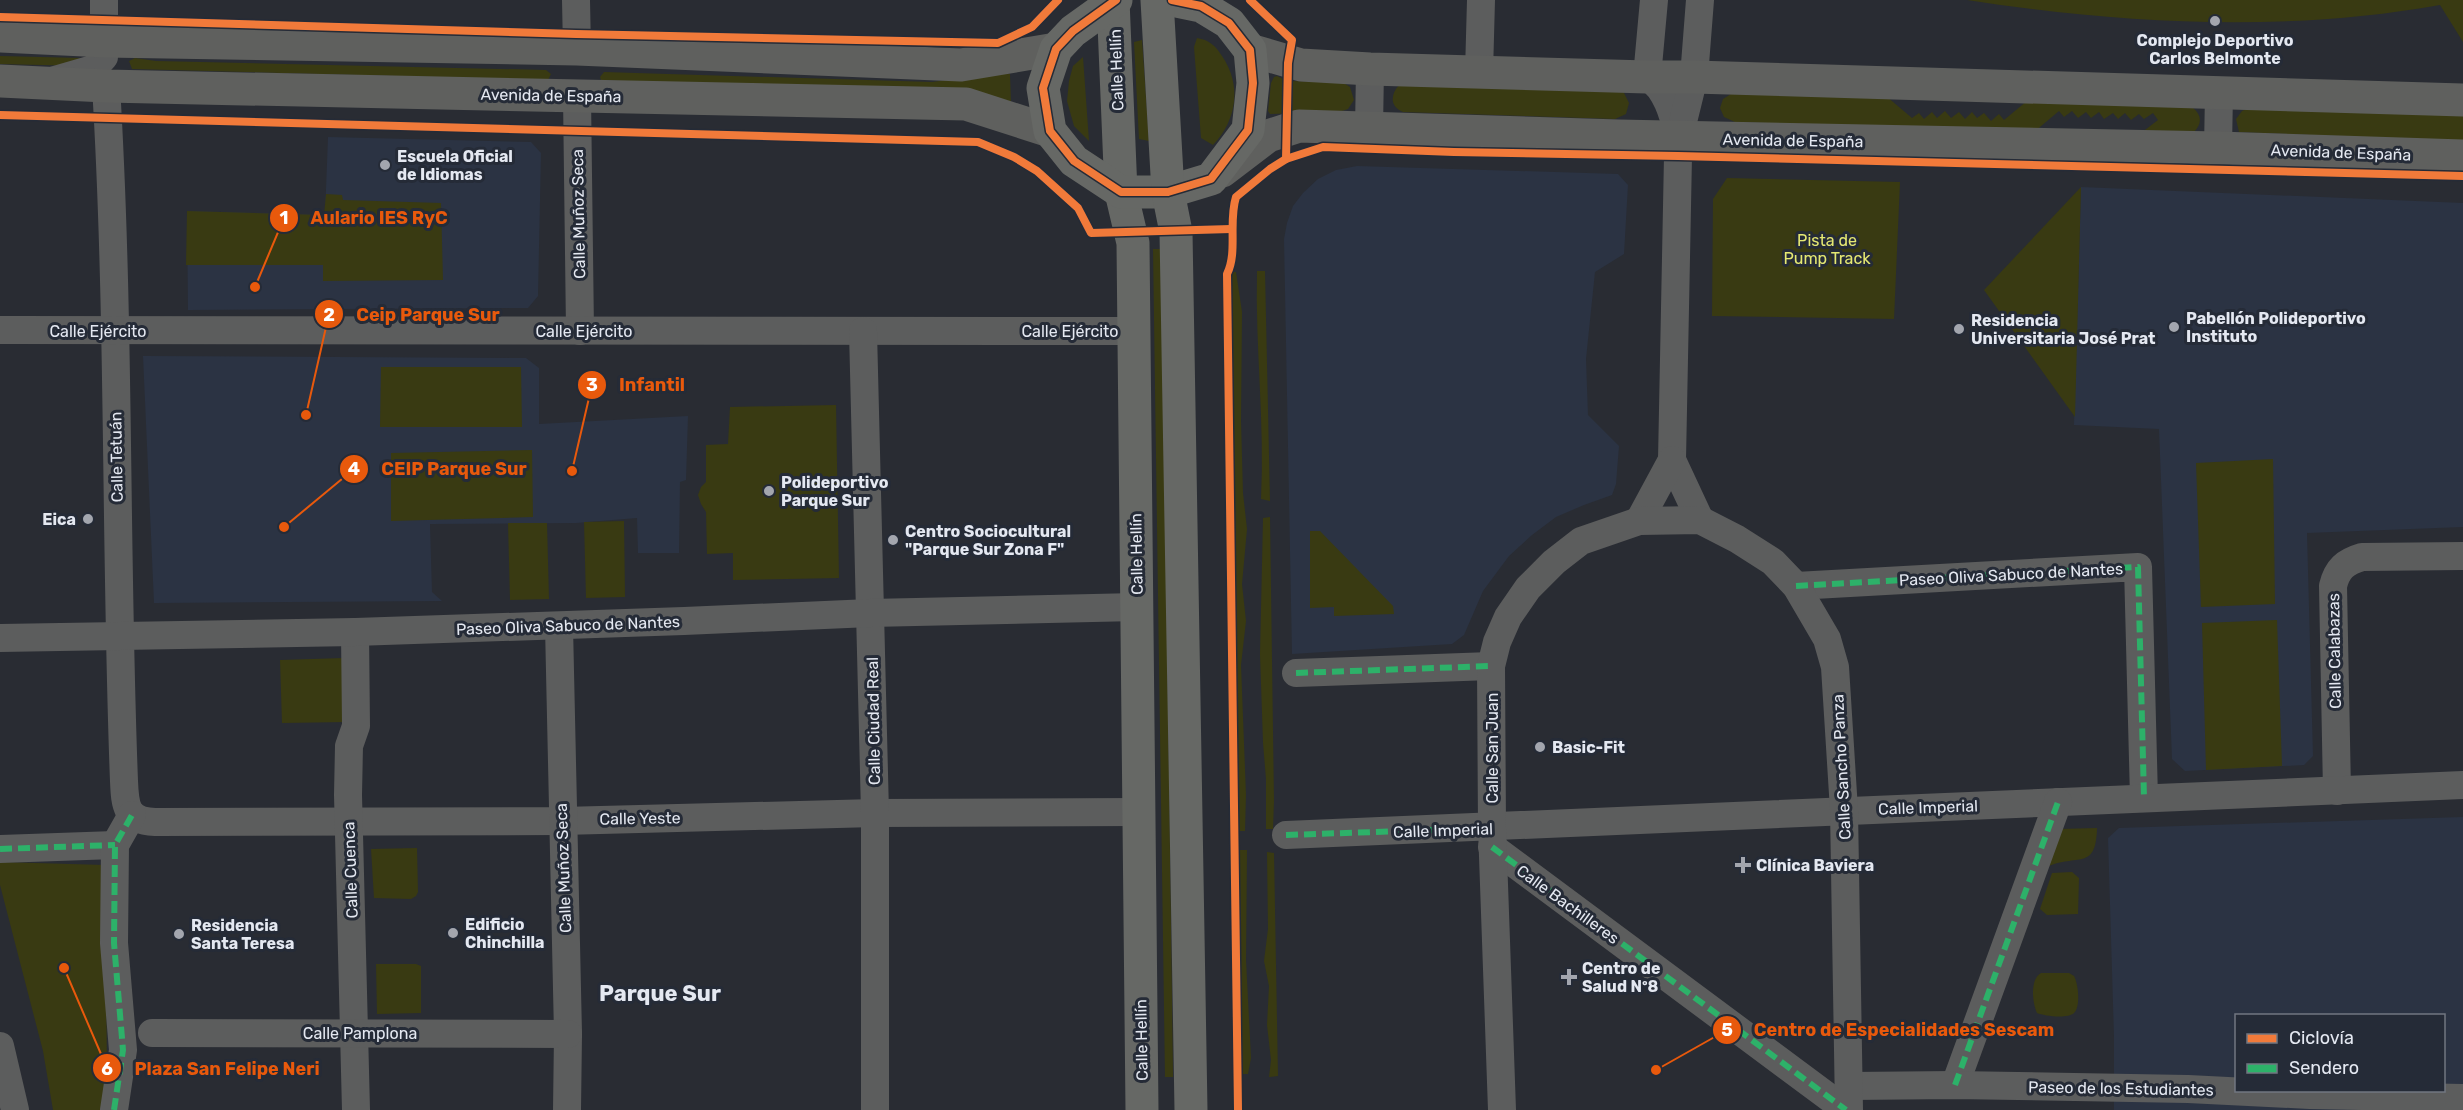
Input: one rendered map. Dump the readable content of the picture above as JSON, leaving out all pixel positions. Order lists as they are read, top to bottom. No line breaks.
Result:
{"streets":{"main road":["Calle Hellín","Avenida de España"],"street":["Calle Muñoz Seca","Calle Ejército","Calle Tetuán","Paseo Oliva Sabuco de Nantes","Calle Calabazas","Calle Ciudad Real","Calle San Juan","Calle Sancho Panza","Calle Imperial","Calle Yeste","Calle Cuenca","Calle Bachilleres","Calle Pamplona","Paseo de los Estudiantes"]},"crossings":[["Calle Hellín","Avenida de España"],["Calle Hellín","Calle Ejército"],["Calle Hellín","Paseo Oliva Sabuco de Nantes"],["Calle Hellín","Calle Yeste"],["Avenida de España","Calle Muñoz Seca"],["Avenida de España","Calle Tetuán"],["Calle Muñoz Seca","Calle Ejército"],["Calle Muñoz Seca","Paseo Oliva Sabuco de Nantes"],["Calle Muñoz Seca","Calle Yeste"],["Calle Muñoz Seca","Calle Pamplona"],["Calle Ejército","Calle Tetuán"],["Calle Ejército","Calle Ciudad Real"],["Calle Tetuán","Paseo Oliva Sabuco de Nantes"],["Calle Tetuán","Calle Yeste"],["Paseo Oliva Sabuco de Nantes","Calle Ciudad Real"],["Paseo Oliva Sabuco de Nantes","Calle Sancho Panza"],["Paseo Oliva Sabuco de Nantes","Calle Imperial"],["Paseo Oliva Sabuco de Nantes","Calle Cuenca"],["Calle Calabazas","Calle Imperial"],["Calle Ciudad Real","Calle Yeste"],["Calle San Juan","Calle Sancho Panza"],["Calle San Juan","Calle Imperial"],["Calle San Juan","Calle Bachilleres"],["Calle Sancho Panza","Calle Imperial"],["Calle Sancho Panza","Calle Bachilleres"],["Calle Sancho Panza","Paseo de los Estudiantes"],["Calle Imperial","Calle Bachilleres"],["Calle Yeste","Calle Cuenca"],["Calle Cuenca","Calle Pamplona"],["Calle Bachilleres","Paseo de los Estudiantes"]],"districts":["Parque Sur"],"parks":["Pista de Pump Track"],"places":{"other":["Complejo Deportivo Carlos Belmonte","Escuela Oficial de Idiomas","Aulario IES RyC","Pabellón Polideportivo Instituto","Residencia Universitaria José Prat","Ceip Parque Sur","Infantil","Polideportivo Parque Sur","Eica","CEIP Parque Sur","Centro Sociocultural \"Parque Sur Zona F\"","Basic-Fit","Edificio Chinchilla","Residencia Santa Teresa","Plaza San Felipe Neri","Centro de Especialidades Sescam"],"health":["Clínica Baviera","Centro de Salud Nº8"]},"legend":["Ciclovía","Sendero"]}
